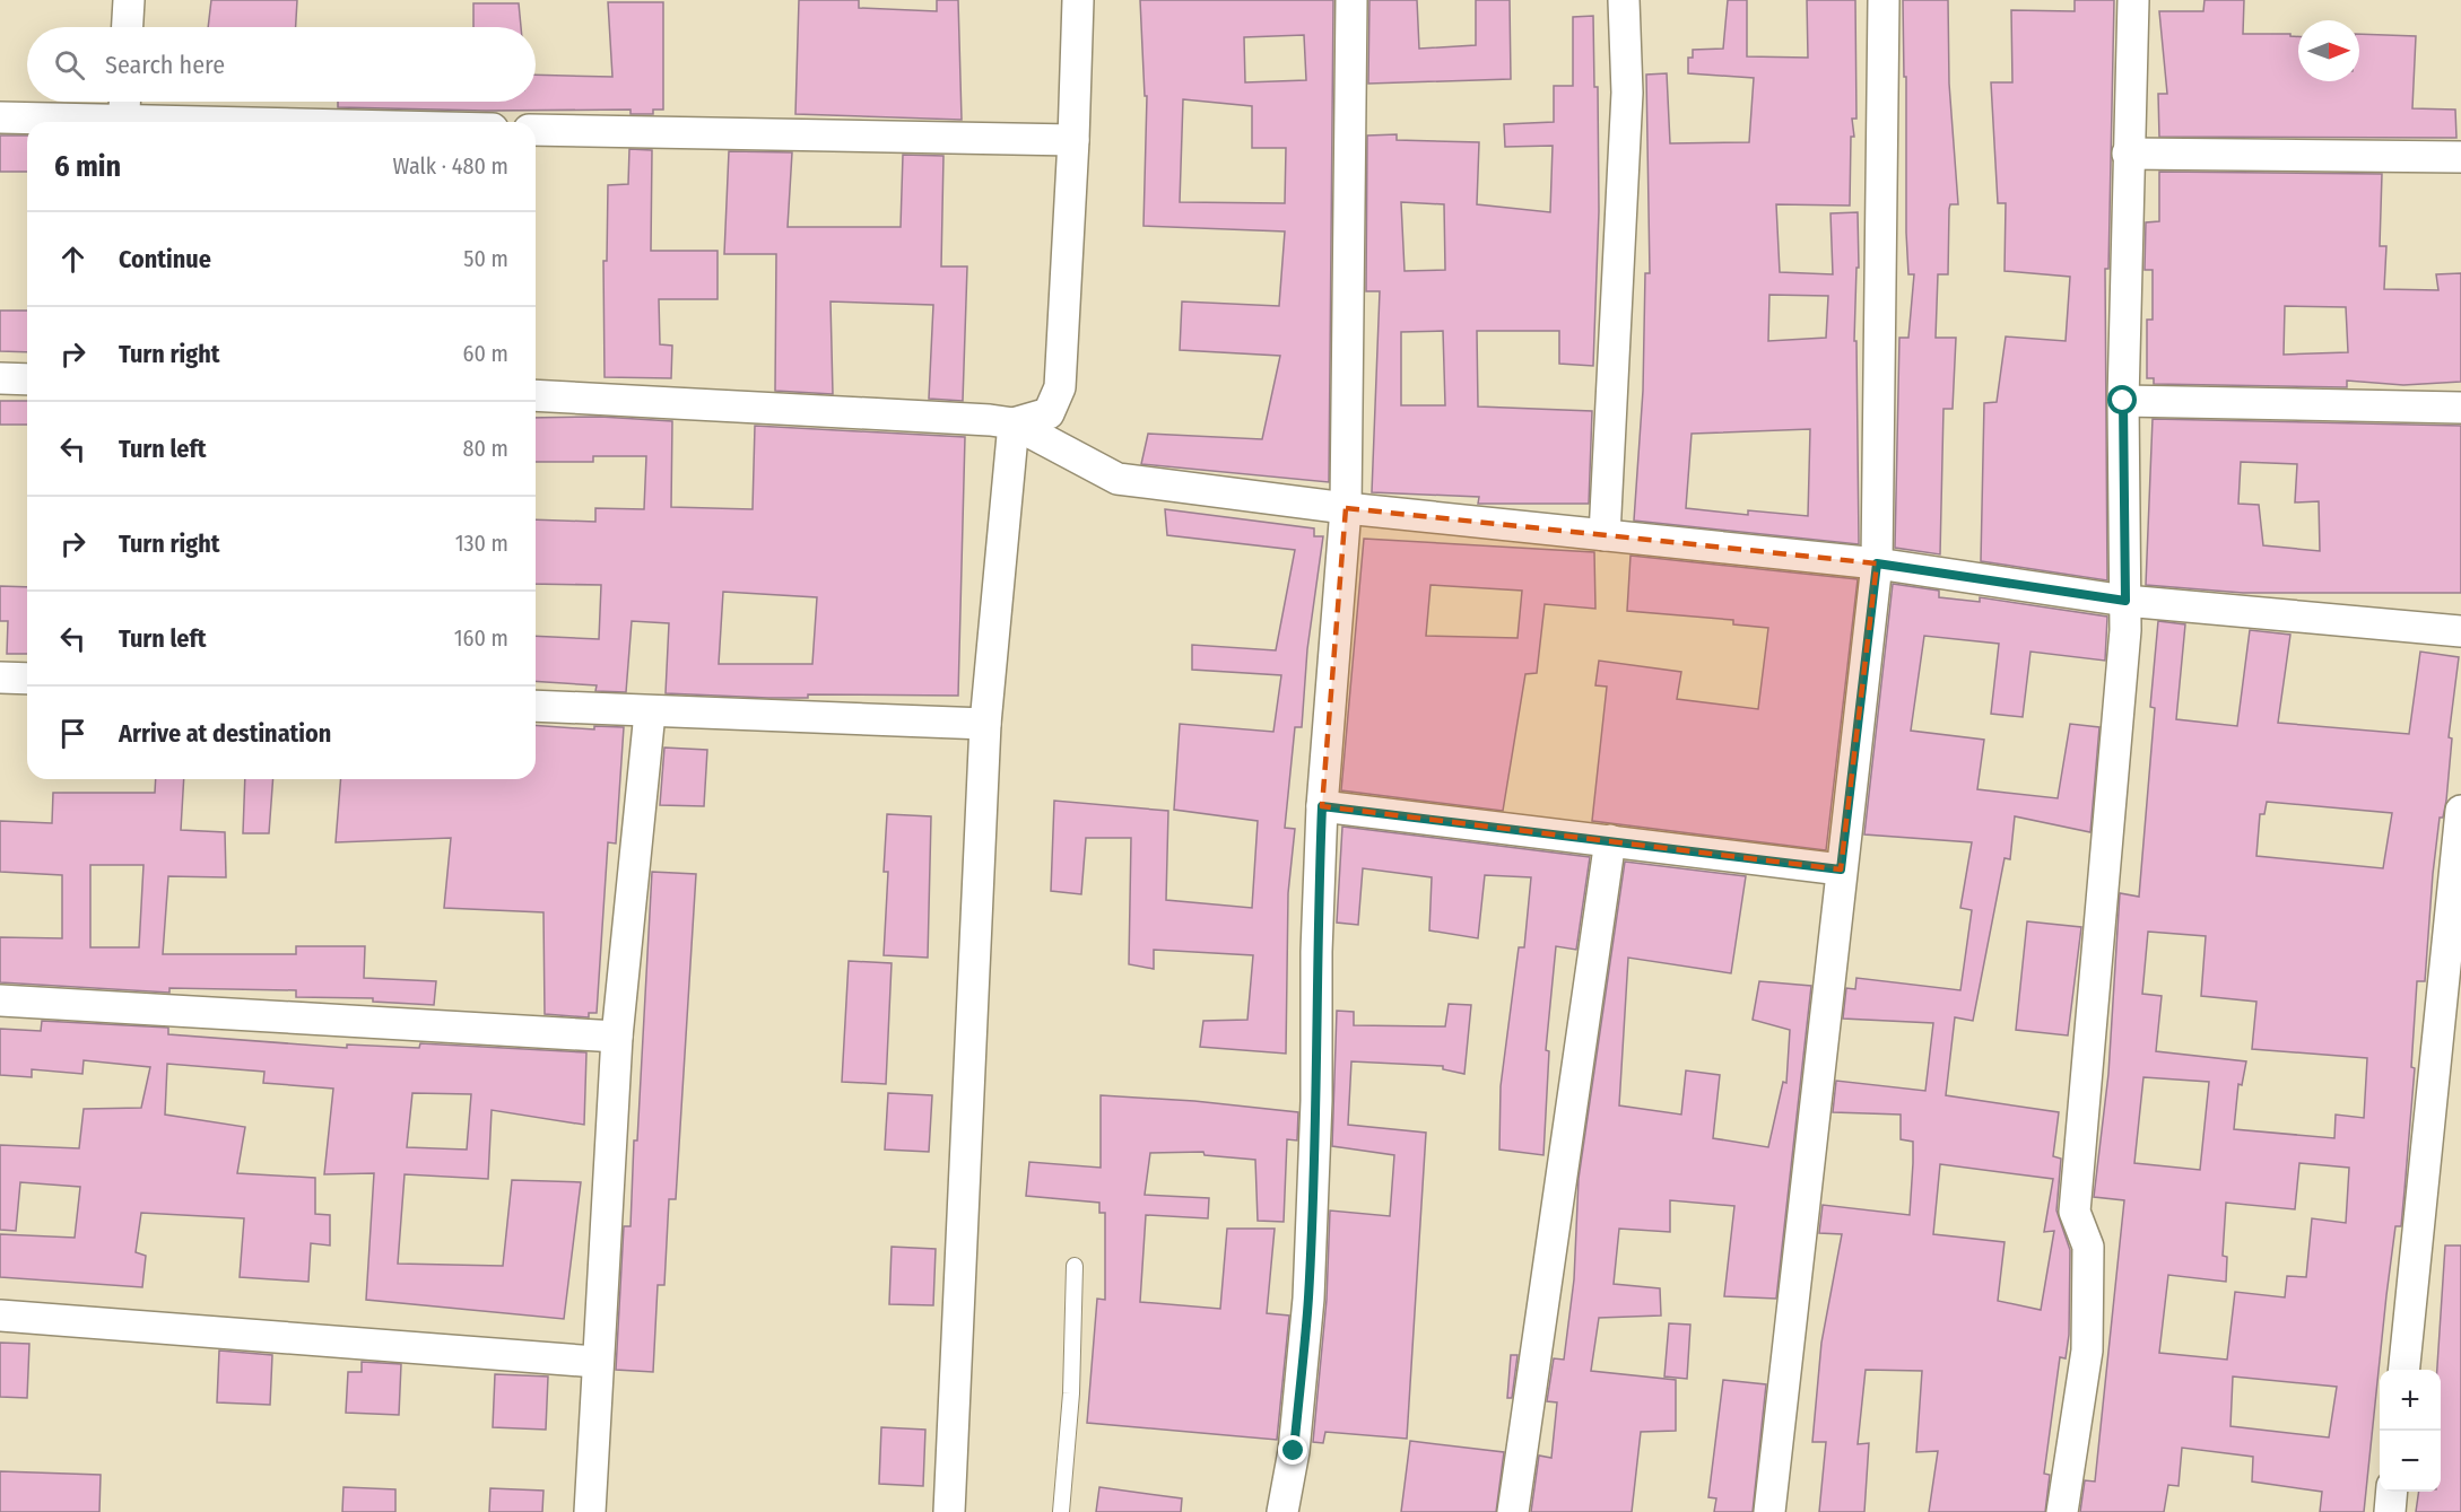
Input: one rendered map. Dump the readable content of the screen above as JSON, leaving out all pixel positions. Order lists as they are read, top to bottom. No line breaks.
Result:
{"north":"right","page":{"search":"Search here","heading":["6 min","Walk · 480 m"],"list":[["Continue","50 m"],["Turn right","60 m"],["Turn left","80 m"],["Turn right","130 m"],["Turn left","160 m"],"Arrive at destination"],"map_buttons":["+","−"]}}
